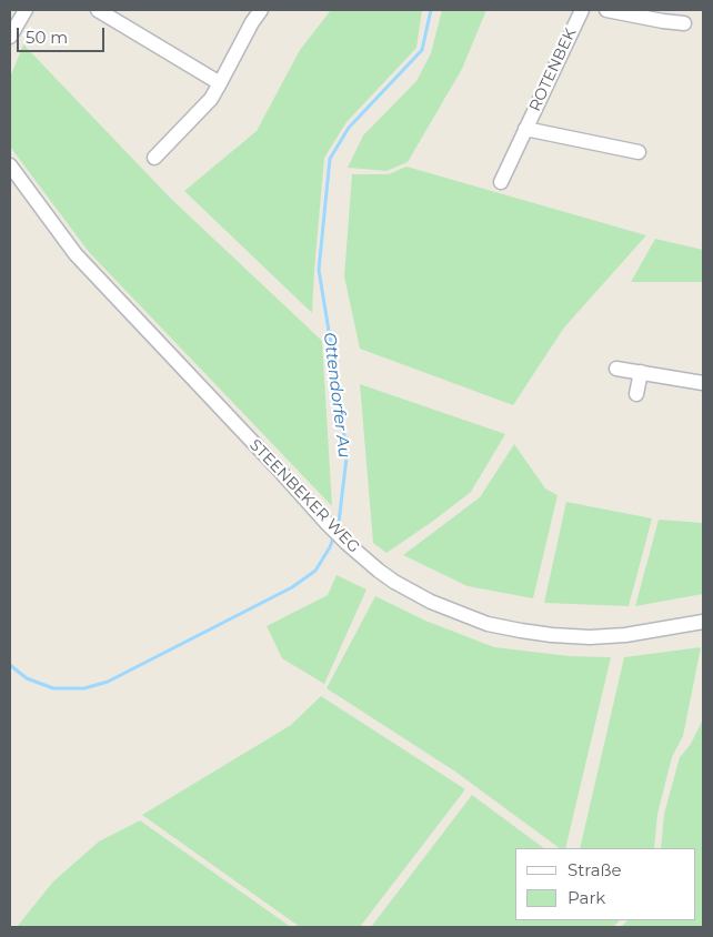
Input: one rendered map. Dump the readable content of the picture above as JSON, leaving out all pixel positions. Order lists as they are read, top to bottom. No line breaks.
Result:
{"streets":{"street":["ROTENBEK","STEENBEKER WEG"]},"water":["Ottendorfer Au"],"legend":["Straße","Park"],"scale_bar":"50 m"}
